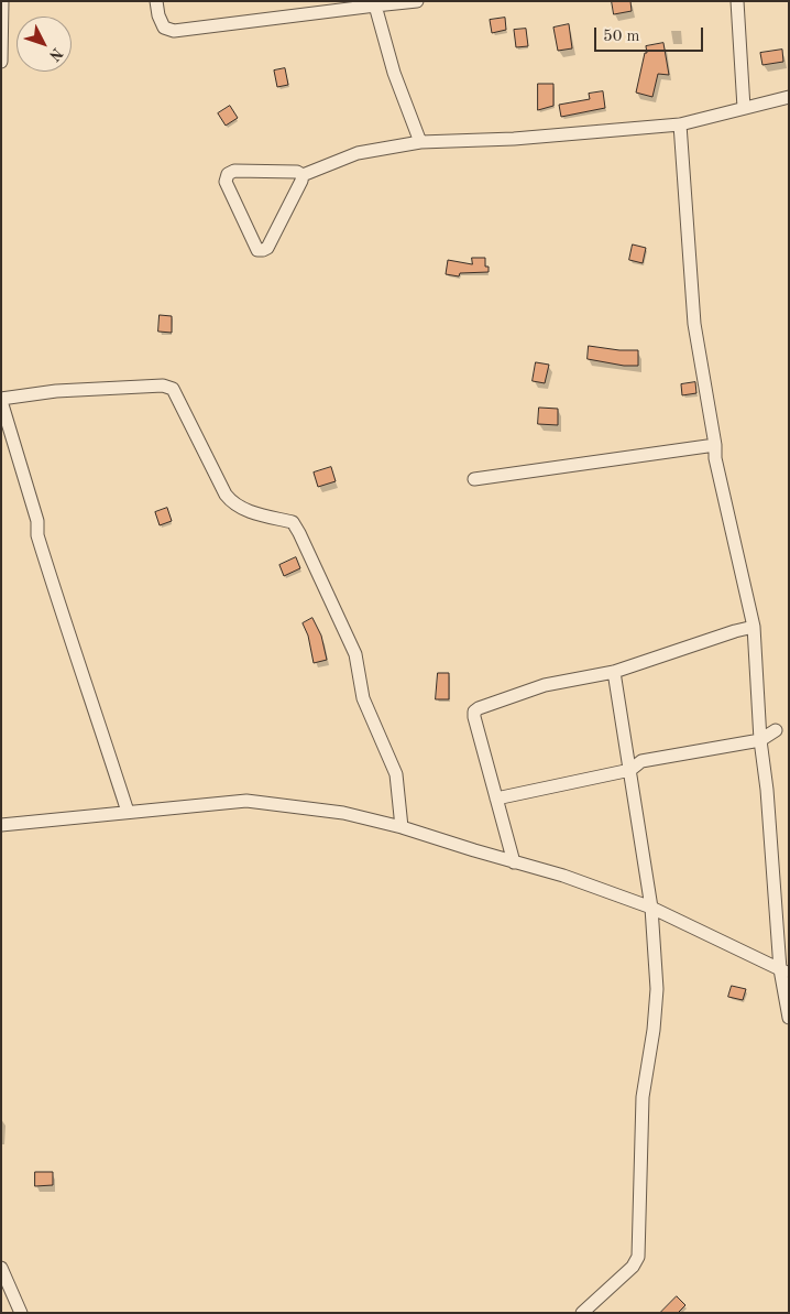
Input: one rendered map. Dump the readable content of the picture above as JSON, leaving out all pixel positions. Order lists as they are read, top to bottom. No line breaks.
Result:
{"scale_bar":"50 m","north":"bottom right"}
